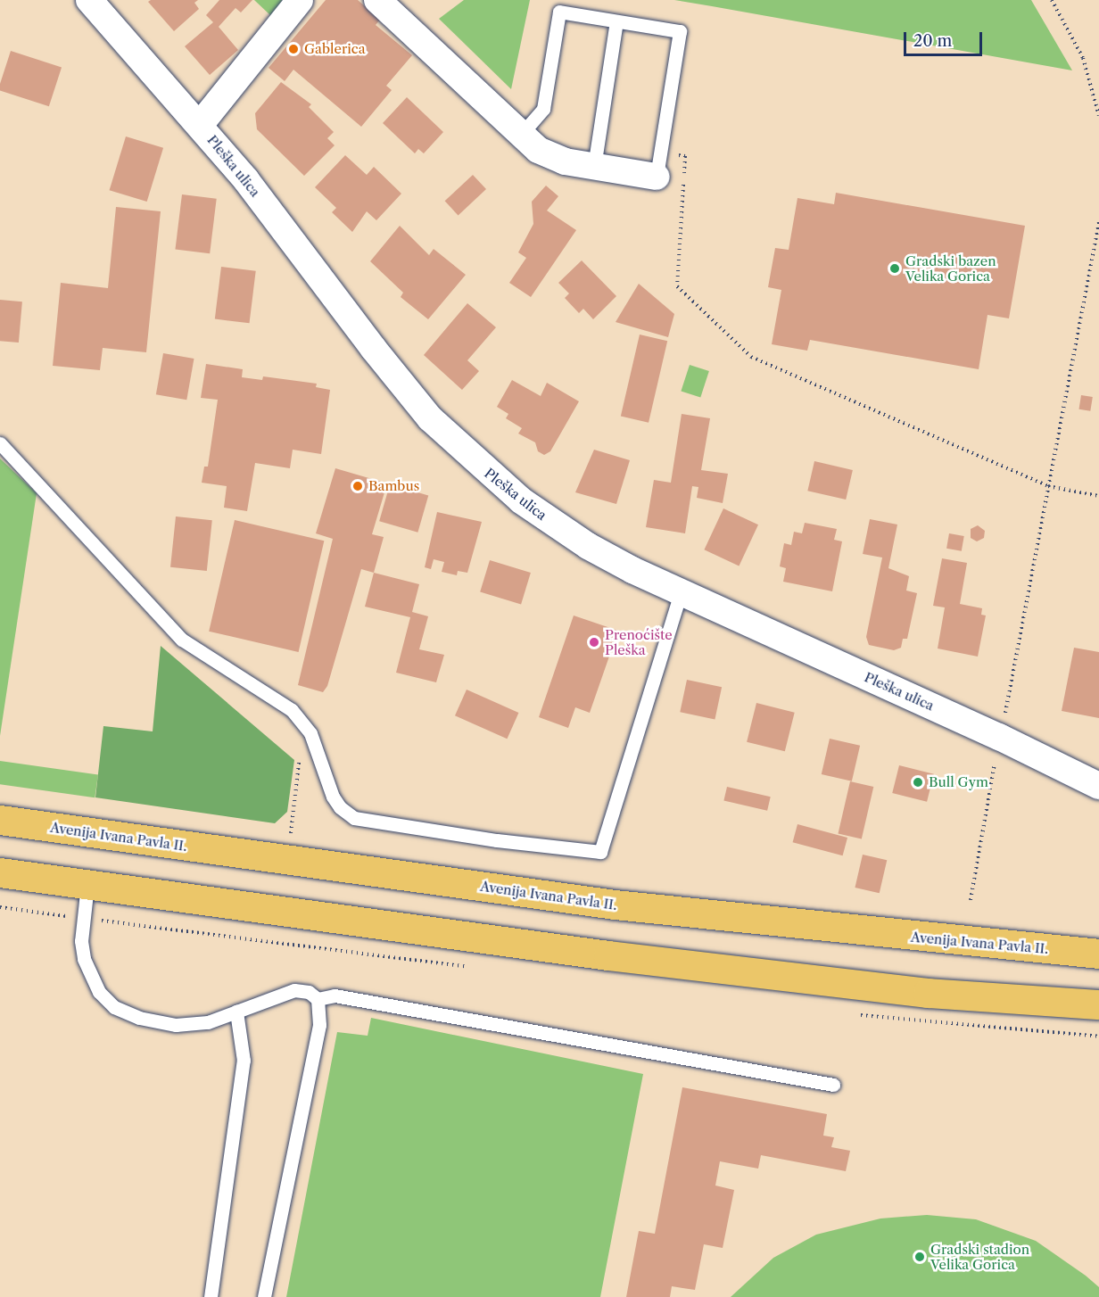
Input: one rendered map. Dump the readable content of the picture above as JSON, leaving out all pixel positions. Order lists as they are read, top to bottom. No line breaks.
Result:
{"streets":{"main road":["Avenija Ivana Pavla II."],"street":["Pleška ulica"]},"places":["Gablerica","Gradski bazen Velika Gorica","Bambus","Prenoćište Pleška","Bull Gym","Gradski stadion Velika Gorica"],"scale_bar":"20 m"}
